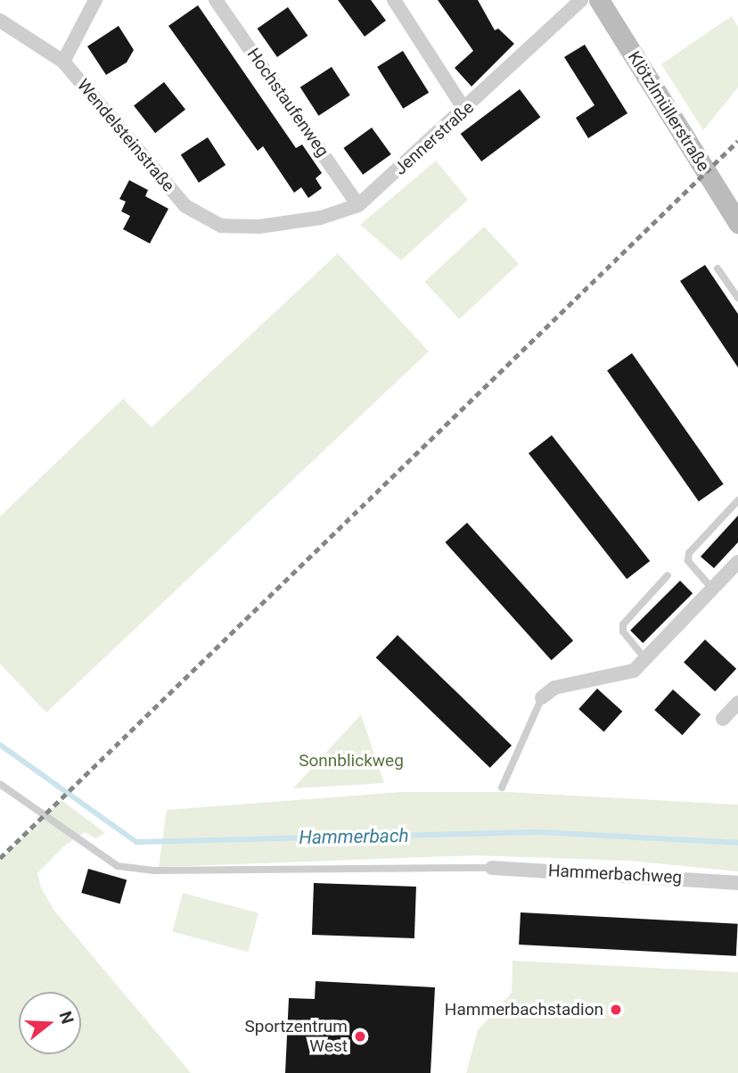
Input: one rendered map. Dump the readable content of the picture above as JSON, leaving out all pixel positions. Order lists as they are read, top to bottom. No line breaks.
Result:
{"streets":{"street":["Hochstaufenweg","Klötzlmüllerstraße","Wendelsteinstraße","Jennerstraße","Hammerbachweg"]},"crossings":[["Hochstaufenweg","Jennerstraße"],["Wendelsteinstraße","Jennerstraße"]],"water":["Hammerbach"],"parks":["Sonnblickweg"],"places":["Hammerbachstadion","Sportzentrum West"],"north":"right"}
